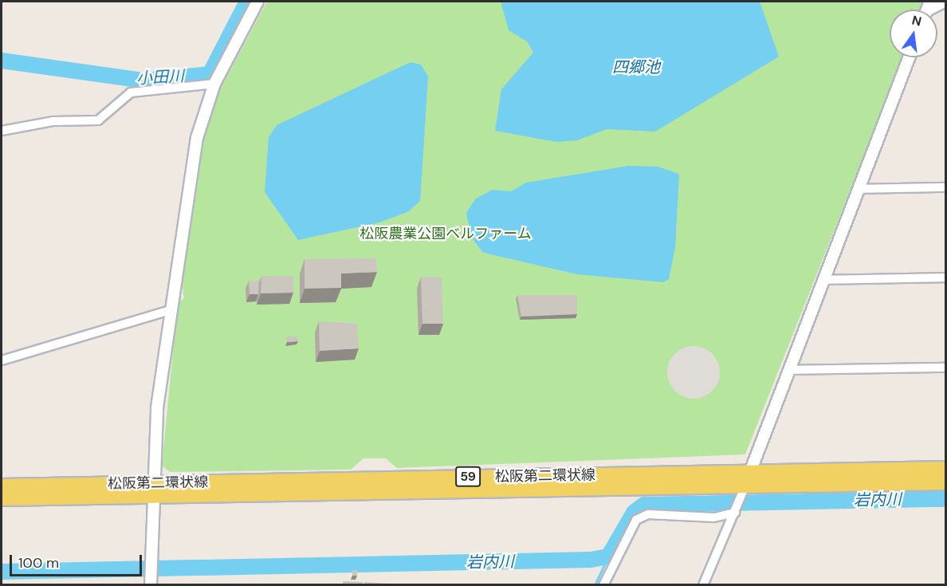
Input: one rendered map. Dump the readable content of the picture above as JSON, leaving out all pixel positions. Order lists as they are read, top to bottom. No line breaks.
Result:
{"streets":{"main road":["松阪第二環状線","59"]},"water":["四郷池","小田川","岩内川"],"parks":["松阪農業公園ベルファーム"],"scale_bar":"100 m","north":"top"}
